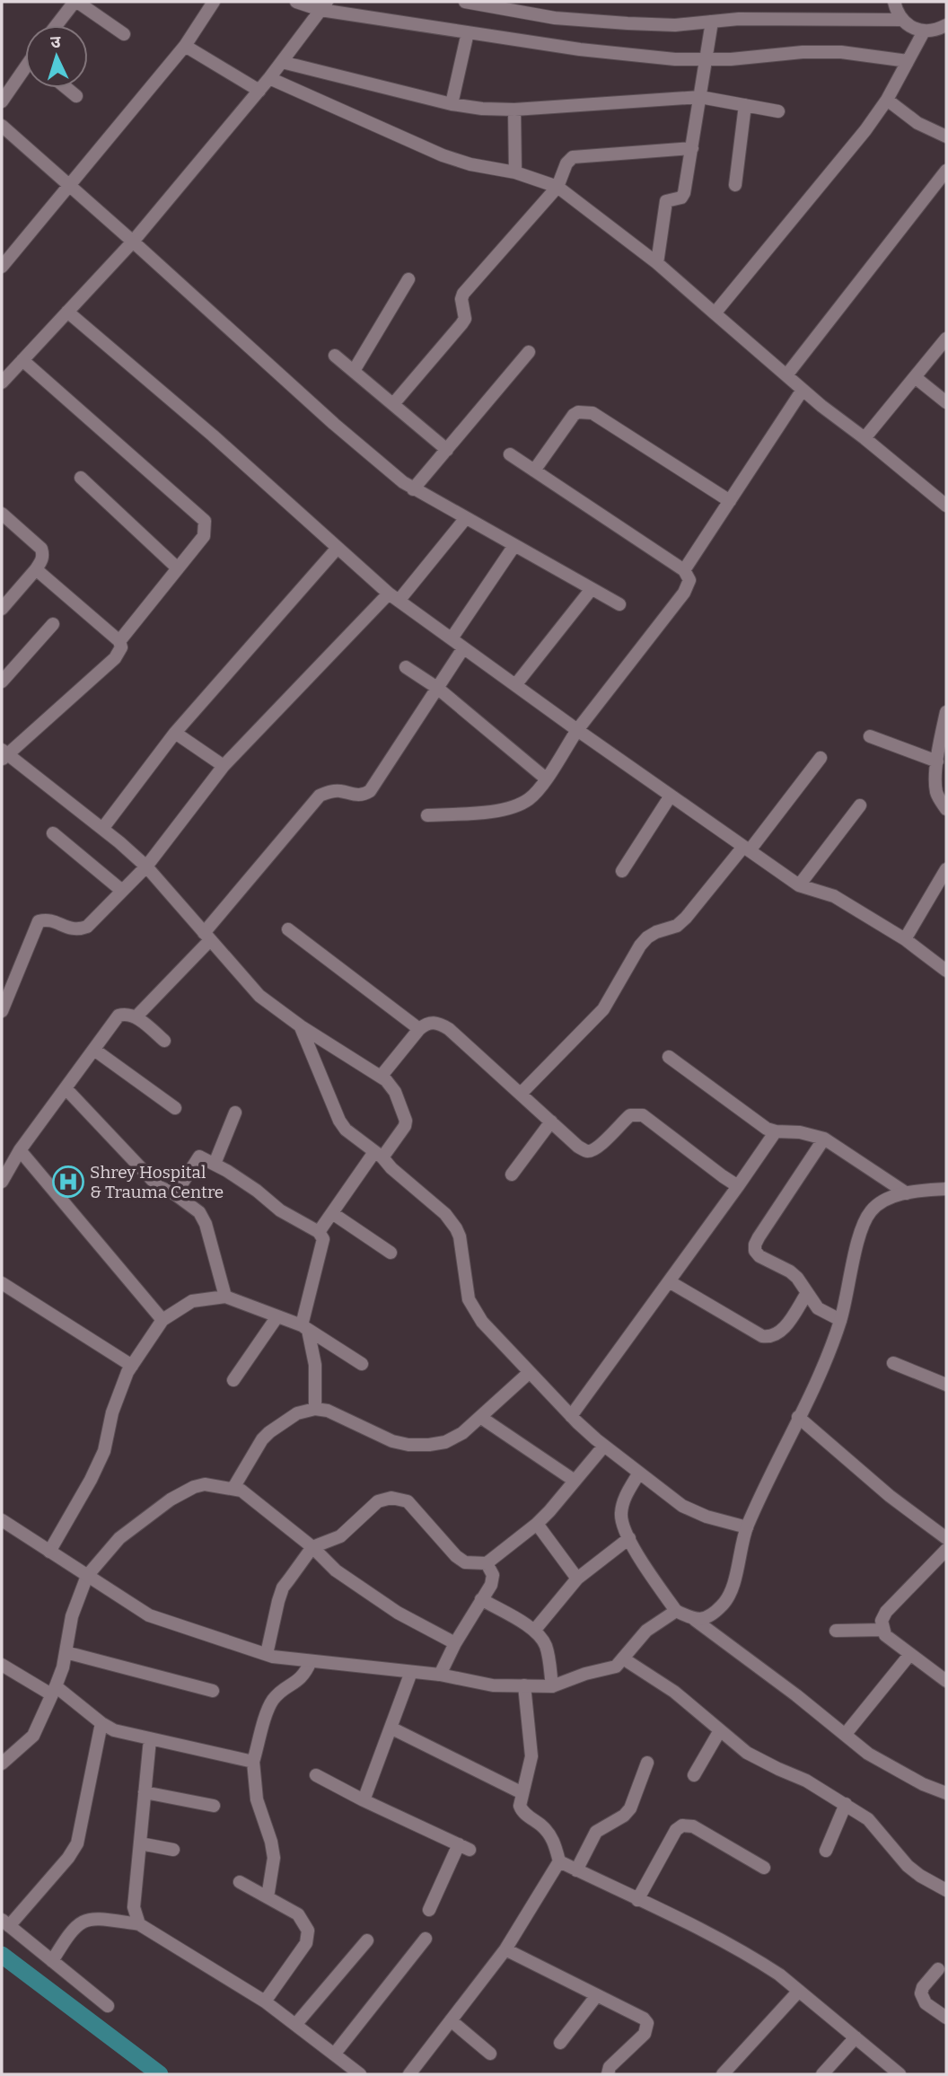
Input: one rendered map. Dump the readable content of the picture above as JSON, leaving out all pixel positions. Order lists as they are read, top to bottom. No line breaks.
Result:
{"places":{"hospital":["Shrey Hospital & Trauma Centre"]},"north":"top"}
